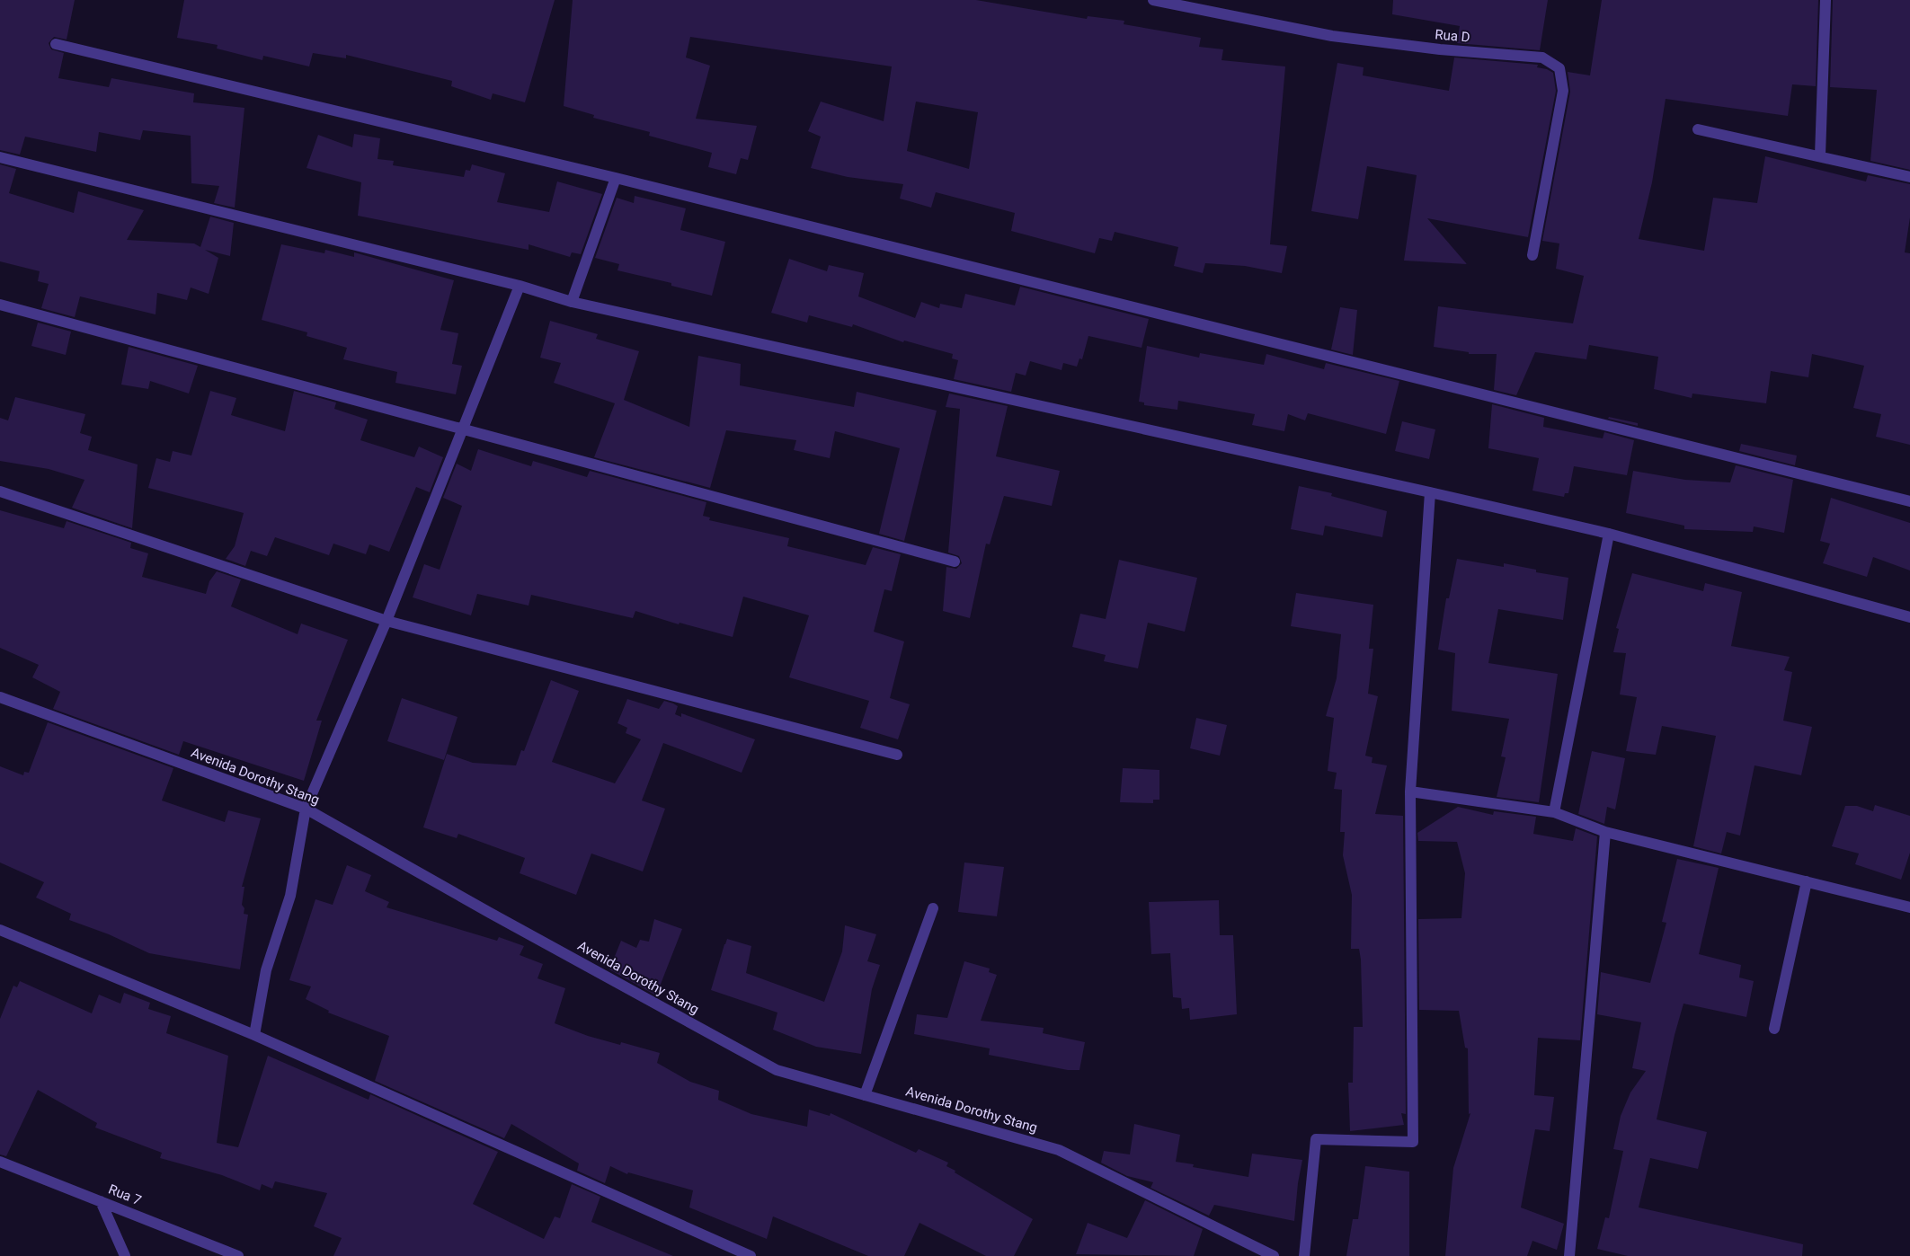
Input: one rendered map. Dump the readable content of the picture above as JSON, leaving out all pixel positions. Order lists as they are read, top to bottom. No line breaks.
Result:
{"streets":{"street":["Rua D","Avenida Dorothy Stang","Rua 7"]}}
